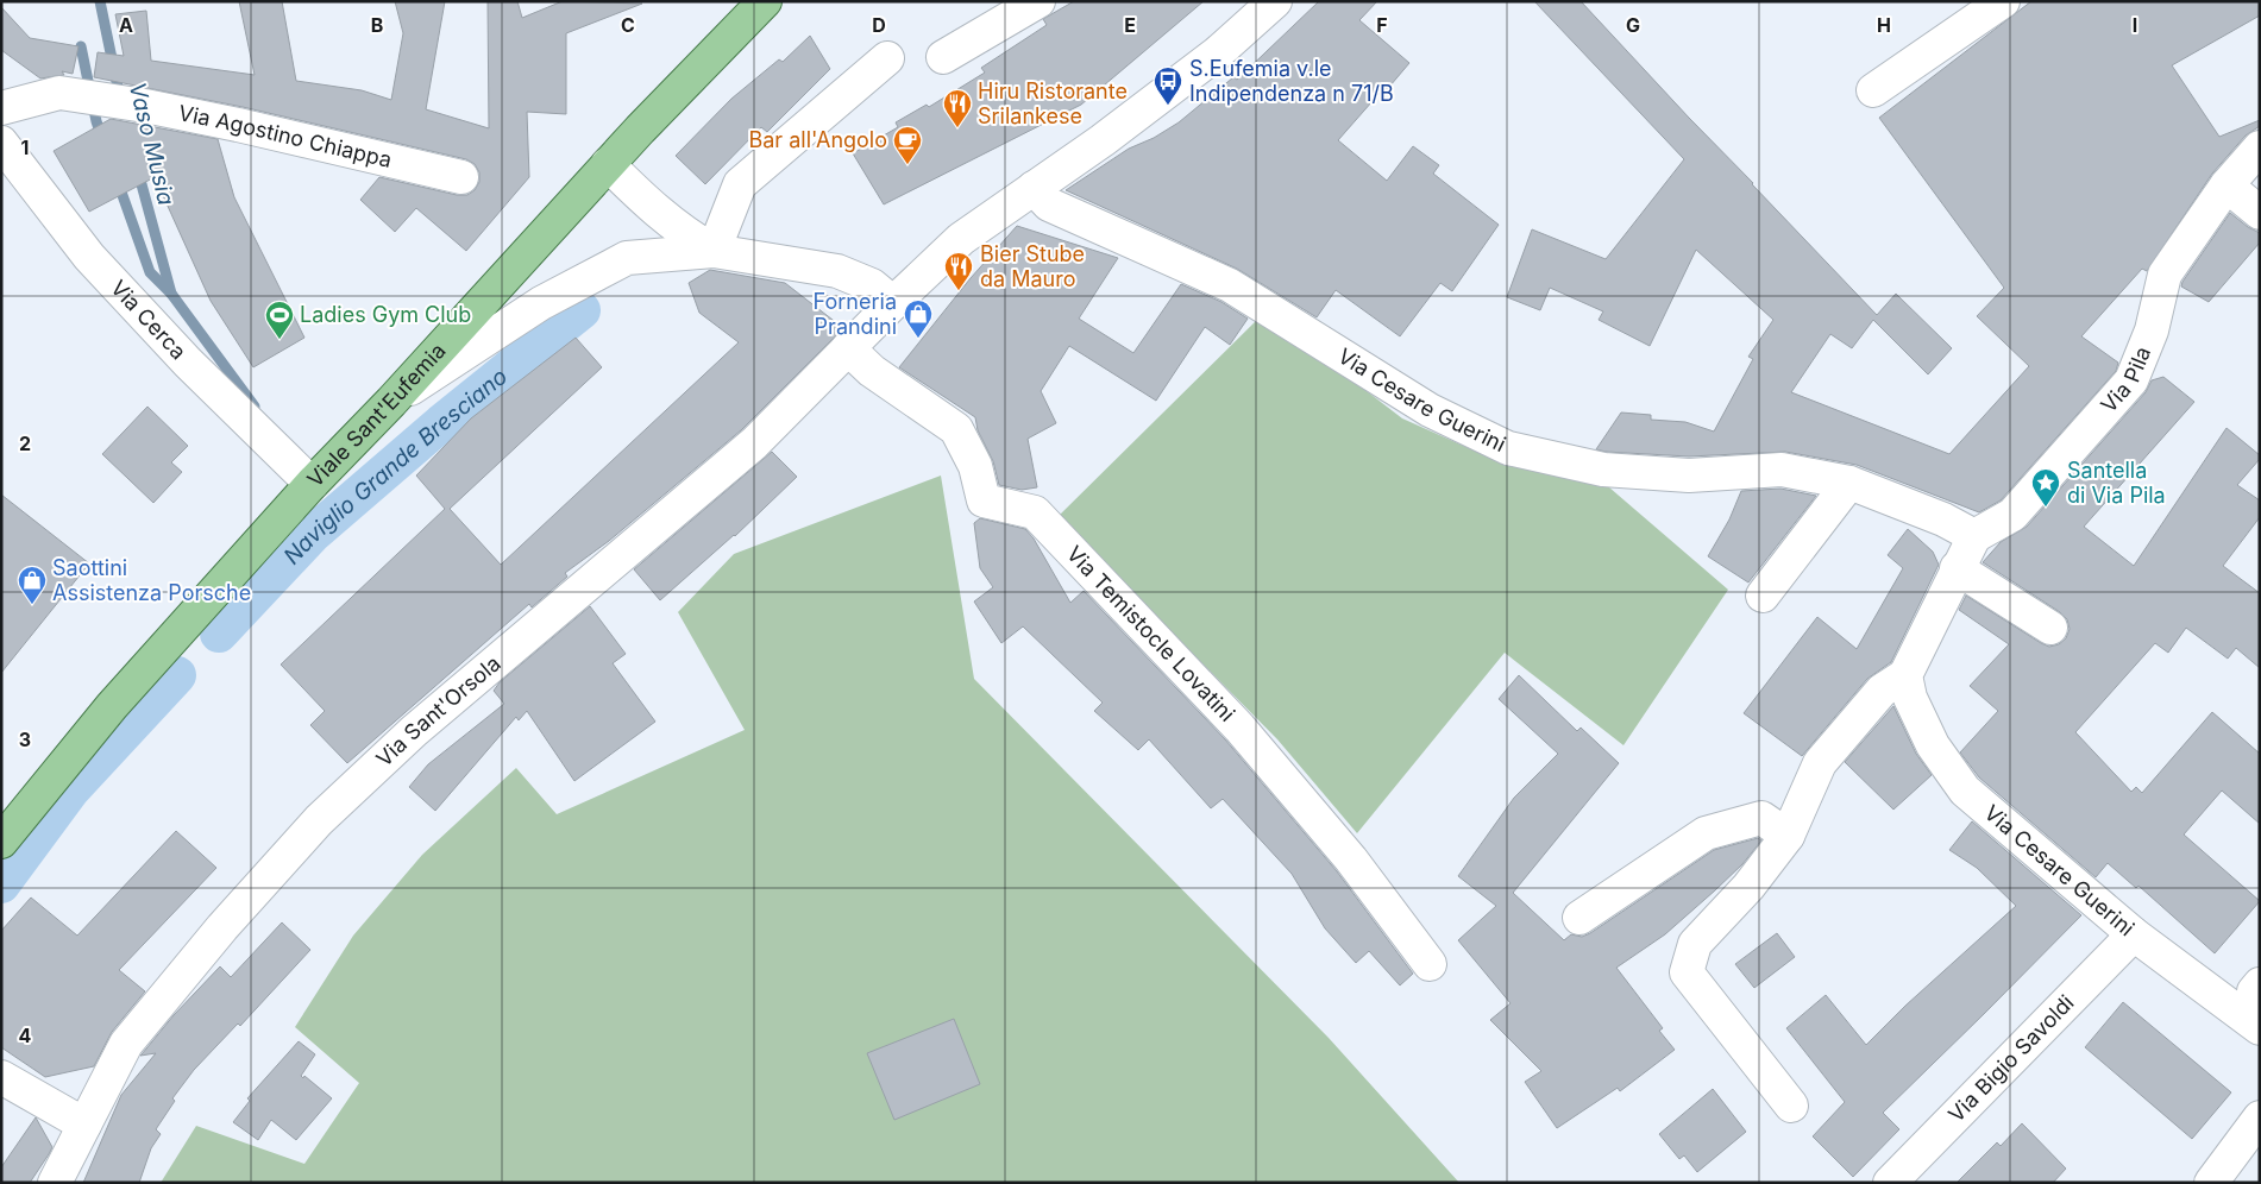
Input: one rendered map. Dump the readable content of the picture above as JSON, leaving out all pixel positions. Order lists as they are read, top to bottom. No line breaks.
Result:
{"streets":{"main road":["Viale Sant'Eufemia"],"street":["Via Agostino Chiappa","Via Cerca","Via Pila","Via Cesare Guerini","Via Temistocle Lovatini","Via Sant'Orsola","Via Bigio Savoldi"]},"crossings":[["Via Cerca","Viale Sant'Eufemia"],["Via Pila","Via Cesare Guerini"],["Via Cesare Guerini","Via Sant'Orsola"],["Via Cesare Guerini","Via Bigio Savoldi"],["Via Temistocle Lovatini","Via Sant'Orsola"]],"water":["Vaso Musia","Naviglio Grande Bresciano"],"places":{"bus stop":["S.Eufemia v.le Indipendenza n 71/B"],"restaurant":["Hiru Ristorante Srilankese","Bier Stube da Mauro"],"cafe":["Bar all'Angolo"],"shop":["Forneria Prandini","Saottini Assistenza Porsche"],"sports":["Ladies Gym Club"],"place":["Santella di Via Pila"]},"grid":{"columns":["A","B","C","D","E","F","G","H","I"],"rows":["1","2","3","4"]}}
